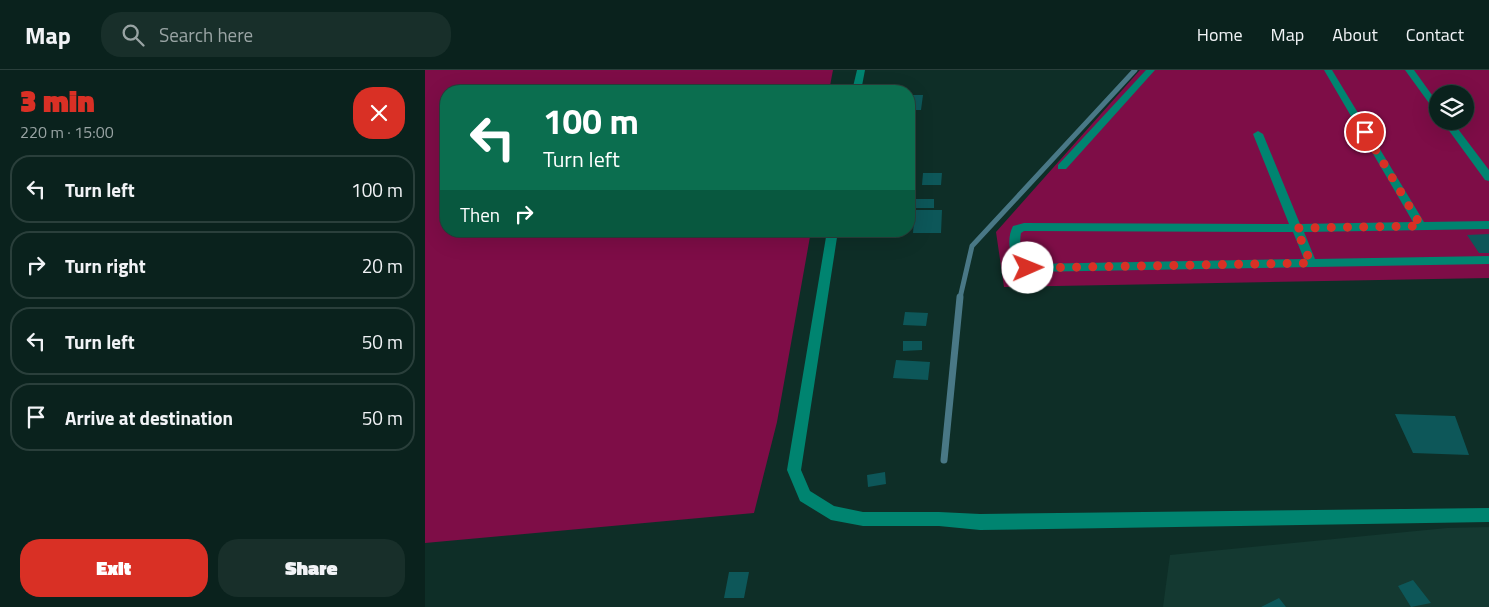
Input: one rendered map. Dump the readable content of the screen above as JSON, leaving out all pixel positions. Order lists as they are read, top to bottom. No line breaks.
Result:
{"page":{"header":"Map","search":"Search here","nav":["Home","Map","About","Contact"],"heading":["3 min","220 m · 15:00"],"turn":["100 m","Turn left"],"list":[{"name":"Turn left","value":"100 m"},{"name":"Turn right","value":"20 m"},{"name":"Turn left","value":"50 m"},{"name":"Arrive at destination","value":"50 m"}],"then":"Then","buttons":["Exit","Share"]}}
